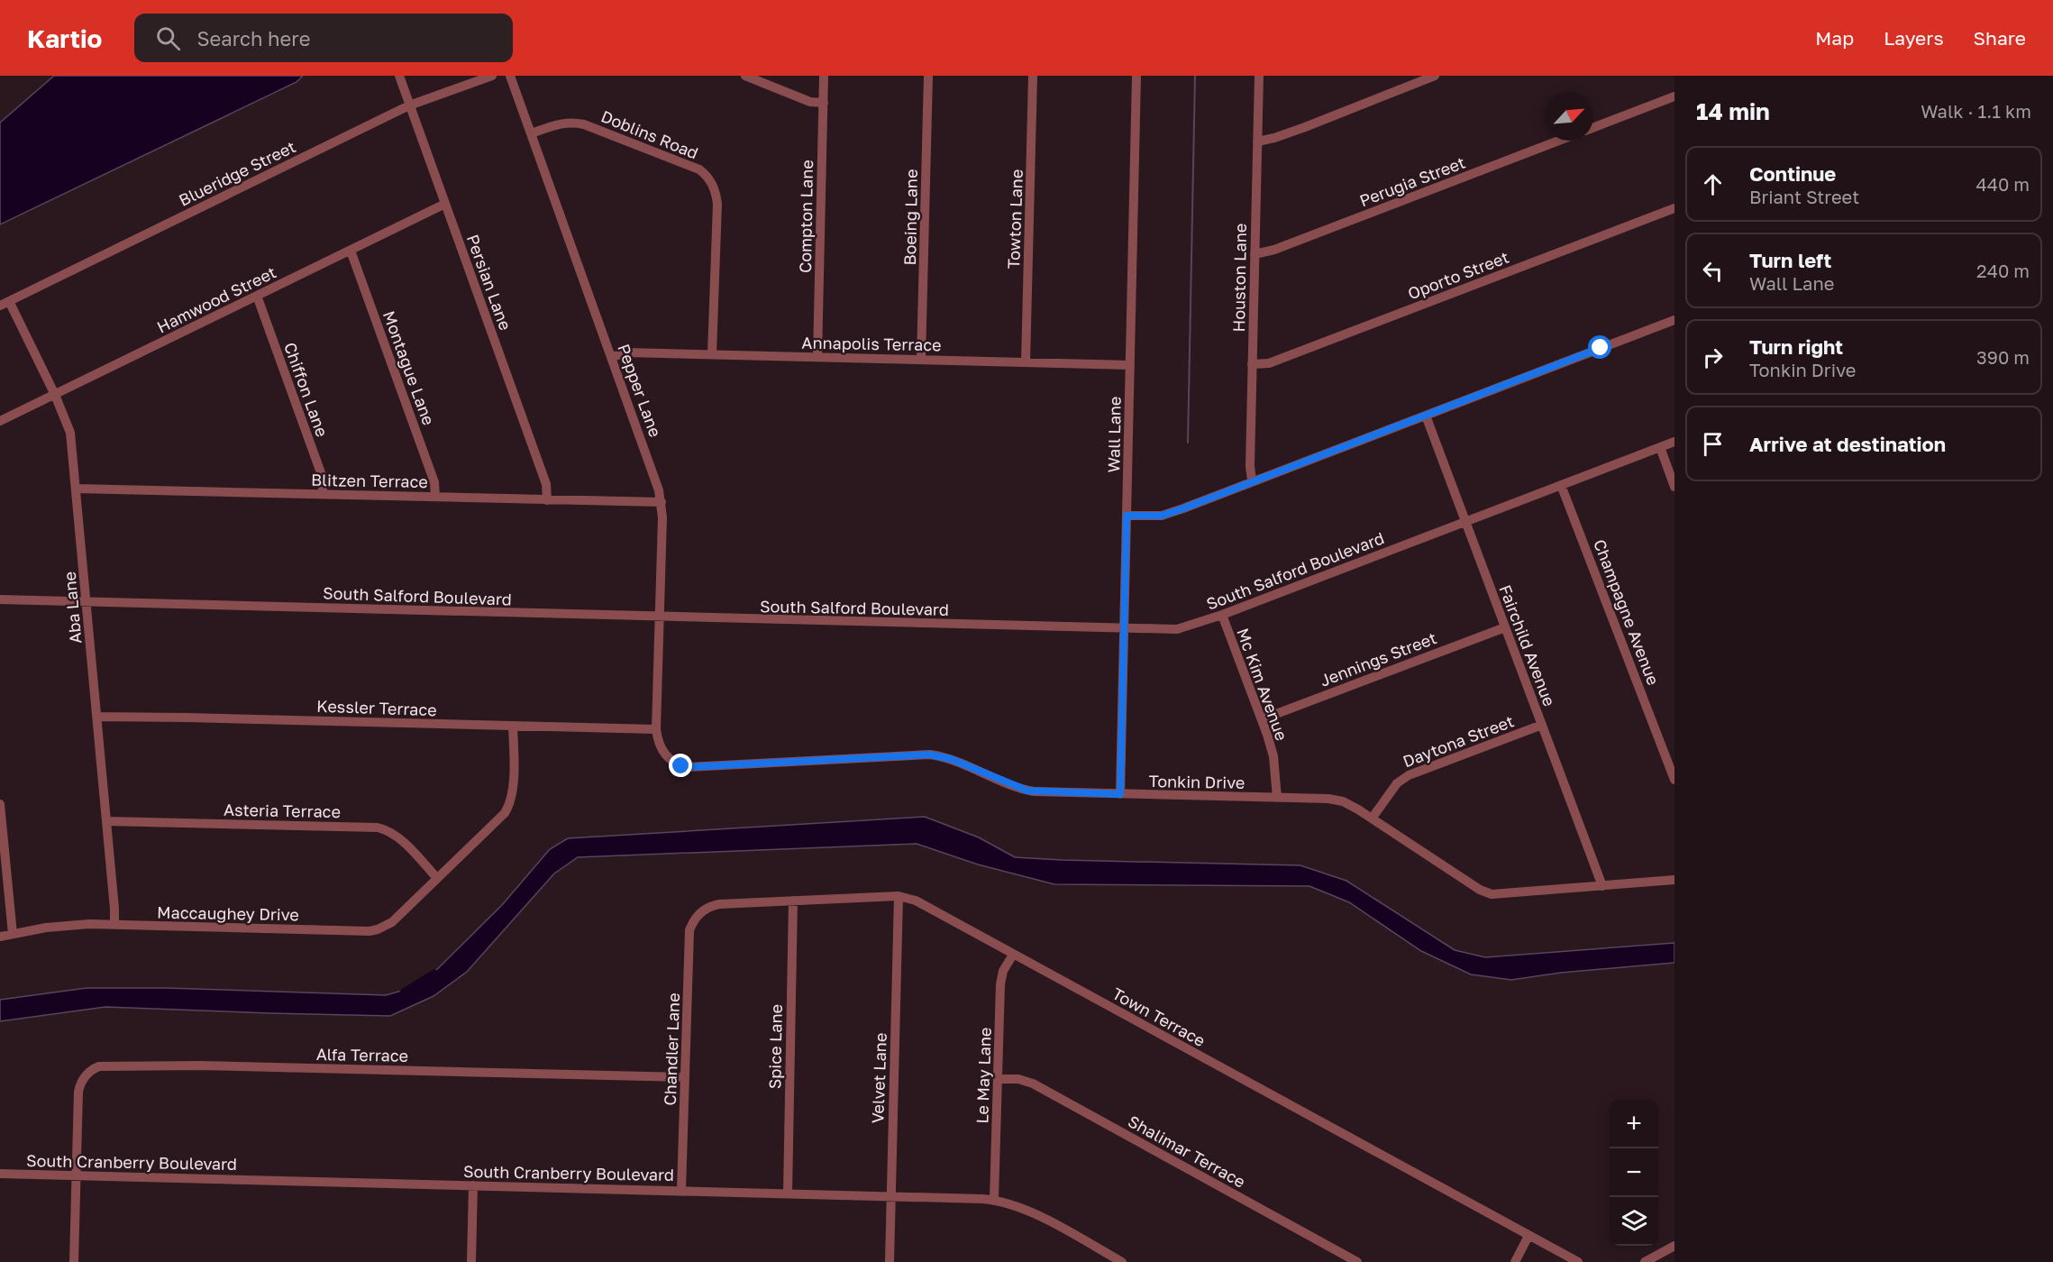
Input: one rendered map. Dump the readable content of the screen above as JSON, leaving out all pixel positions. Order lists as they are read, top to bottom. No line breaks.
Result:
{"streets":{"street":["Doblins Road","Blueridge Street","Perugia Street","Compton Lane","Boeing Lane","Towton Lane","Oporto Street","Houston Lane","Persian Lane","Hamwood Street","Annapolis Terrace","Montague Lane","Chiffon Lane","Pepper Lane","Wall Lane","Blitzen Terrace","South Salford Boulevard","Aba Lane","Champagne Avenue","Fairchild Avenue","Jennings Street","Mc Kim Avenue","Kessler Terrace","Daytona Street","Tonkin Drive","Asteria Terrace","Maccaughey Drive","Town Terrace","Spice Lane","Chandler Lane","Alfa Terrace","Le May Lane","Velvet Lane","Shalimar Terrace","South Cranberry Boulevard"]},"crossings":[["Doblins Road","Annapolis Terrace"],["Doblins Road","Pepper Lane"],["Blueridge Street","Persian Lane"],["Blueridge Street","Aba Lane"],["Perugia Street","Houston Lane"],["Compton Lane","Annapolis Terrace"],["Boeing Lane","Annapolis Terrace"],["Towton Lane","Annapolis Terrace"],["Oporto Street","Houston Lane"],["Persian Lane","Hamwood Street"],["Persian Lane","Blitzen Terrace"],["Hamwood Street","Montague Lane"],["Hamwood Street","Chiffon Lane"],["Hamwood Street","Aba Lane"],["Annapolis Terrace","Pepper Lane"],["Annapolis Terrace","Wall Lane"],["Montague Lane","Blitzen Terrace"],["Chiffon Lane","Blitzen Terrace"],["Pepper Lane","Blitzen Terrace"],["Pepper Lane","South Salford Boulevard"],["Pepper Lane","Kessler Terrace"],["Pepper Lane","Tonkin Drive"],["Wall Lane","South Salford Boulevard"],["Wall Lane","Tonkin Drive"],["Blitzen Terrace","Aba Lane"],["South Salford Boulevard","Aba Lane"],["South Salford Boulevard","Champagne Avenue"],["South Salford Boulevard","Fairchild Avenue"],["South Salford Boulevard","Mc Kim Avenue"],["Aba Lane","Kessler Terrace"],["Aba Lane","Asteria Terrace"],["Aba Lane","Maccaughey Drive"],["Fairchild Avenue","Jennings Street"],["Fairchild Avenue","Daytona Street"],["Fairchild Avenue","Tonkin Drive"],["Jennings Street","Mc Kim Avenue"],["Mc Kim Avenue","Tonkin Drive"],["Kessler Terrace","Tonkin Drive"],["Kessler Terrace","Maccaughey Drive"],["Daytona Street","Tonkin Drive"],["Asteria Terrace","Maccaughey Drive"],["Town Terrace","Spice Lane"],["Town Terrace","Chandler Lane"],["Town Terrace","Le May Lane"],["Town Terrace","Velvet Lane"],["Spice Lane","South Cranberry Boulevard"],["Chandler Lane","Alfa Terrace"],["Chandler Lane","South Cranberry Boulevard"],["Alfa Terrace","South Cranberry Boulevard"],["Le May Lane","Shalimar Terrace"],["Le May Lane","South Cranberry Boulevard"],["Velvet Lane","South Cranberry Boulevard"]],"north":"top right","page":{"header":"Kartio","search":"Search here","nav":["Map","Layers","Share"],"heading":["14 min","Walk · 1.1 km"],"list":[["Continue","Briant Street","440 m"],["Turn left","Wall Lane","240 m"],["Turn right","Tonkin Drive","390 m"],"Arrive at destination"],"map_buttons":["+","−"]}}
